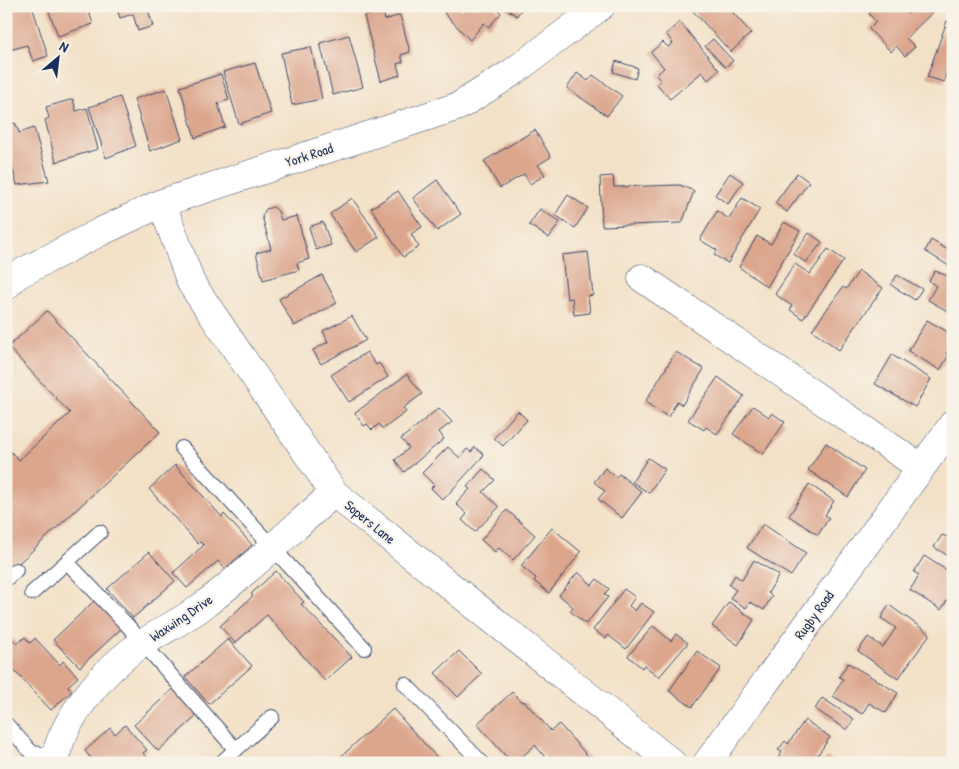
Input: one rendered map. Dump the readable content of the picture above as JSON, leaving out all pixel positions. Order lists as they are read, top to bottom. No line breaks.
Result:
{"streets":{"street":["York Road","Sopers Lane","Rugby Road","Waxwing Drive"]},"crossings":[["York Road","Sopers Lane"],["Sopers Lane","Waxwing Drive"]],"north":"top right"}
